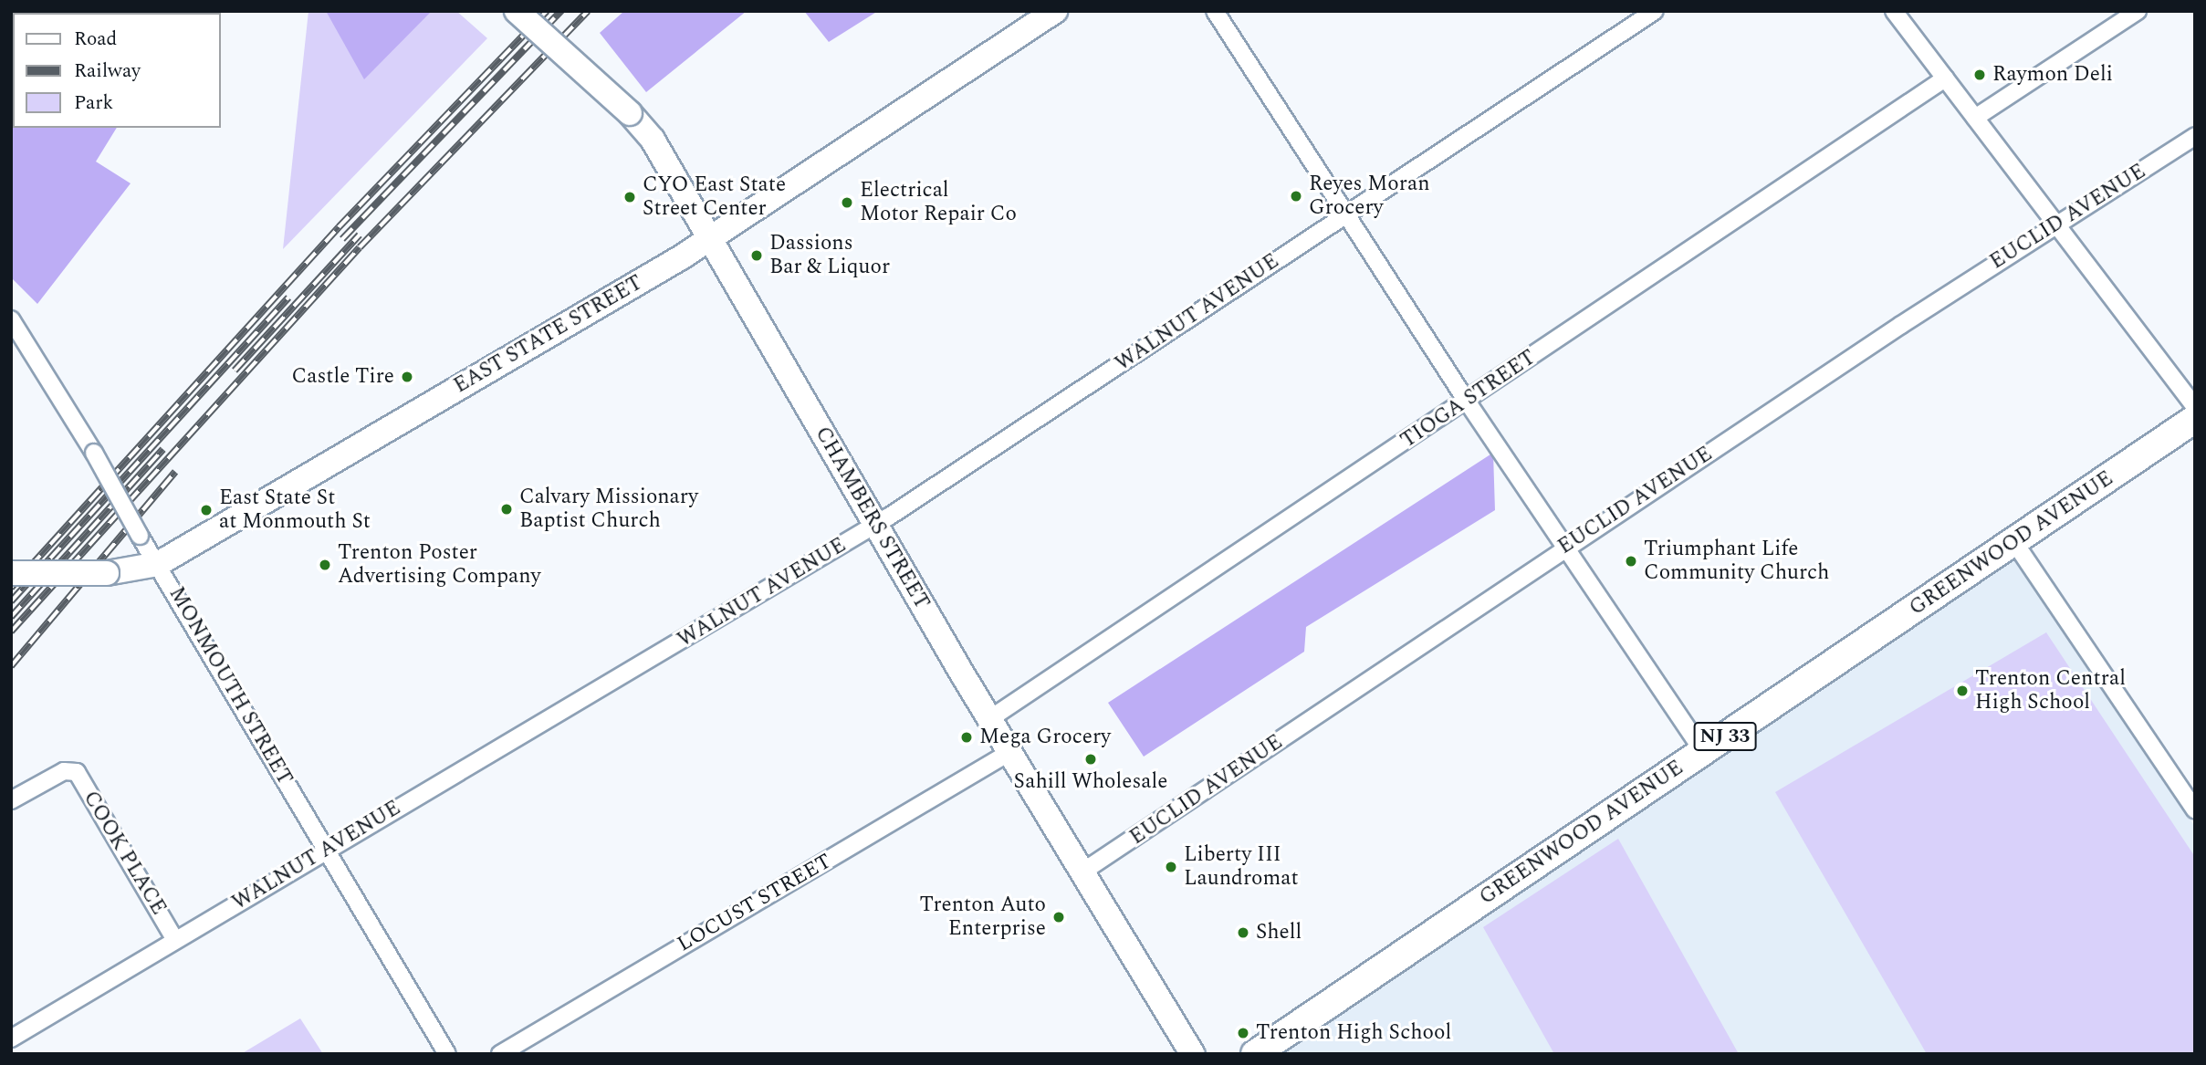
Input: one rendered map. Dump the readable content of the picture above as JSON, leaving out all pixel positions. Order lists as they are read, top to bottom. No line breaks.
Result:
{"streets":{"main road":["GREENWOOD AVENUE","NJ 33"],"street":["EUCLID AVENUE","WALNUT AVENUE","EAST STATE STREET","TIOGA STREET","CHAMBERS STREET","MONMOUTH STREET","COOK PLACE","LOCUST STREET"]},"crossings":[["EUCLID AVENUE","CHAMBERS STREET"],["WALNUT AVENUE","CHAMBERS STREET"],["WALNUT AVENUE","MONMOUTH STREET"],["WALNUT AVENUE","COOK PLACE"],["EAST STATE STREET","CHAMBERS STREET"],["EAST STATE STREET","MONMOUTH STREET"],["TIOGA STREET","CHAMBERS STREET"],["CHAMBERS STREET","LOCUST STREET"]],"places":["Raymon Deli","Reyes Moran Grocery","CYO East State Street Center","Electrical Motor Repair Co","Dassions Bar & Liquor","Castle Tire","Calvary Missionary Baptist Church","East State St at Monmouth St","Triumphant Life Community Church","Trenton Poster Advertising Company","Trenton Central High School","Mega Grocery","Sahill Wholesale","Liberty III Laundromat","Trenton Auto Enterprise","Shell","Trenton High School"],"legend":["Road","Railway","Park"]}
